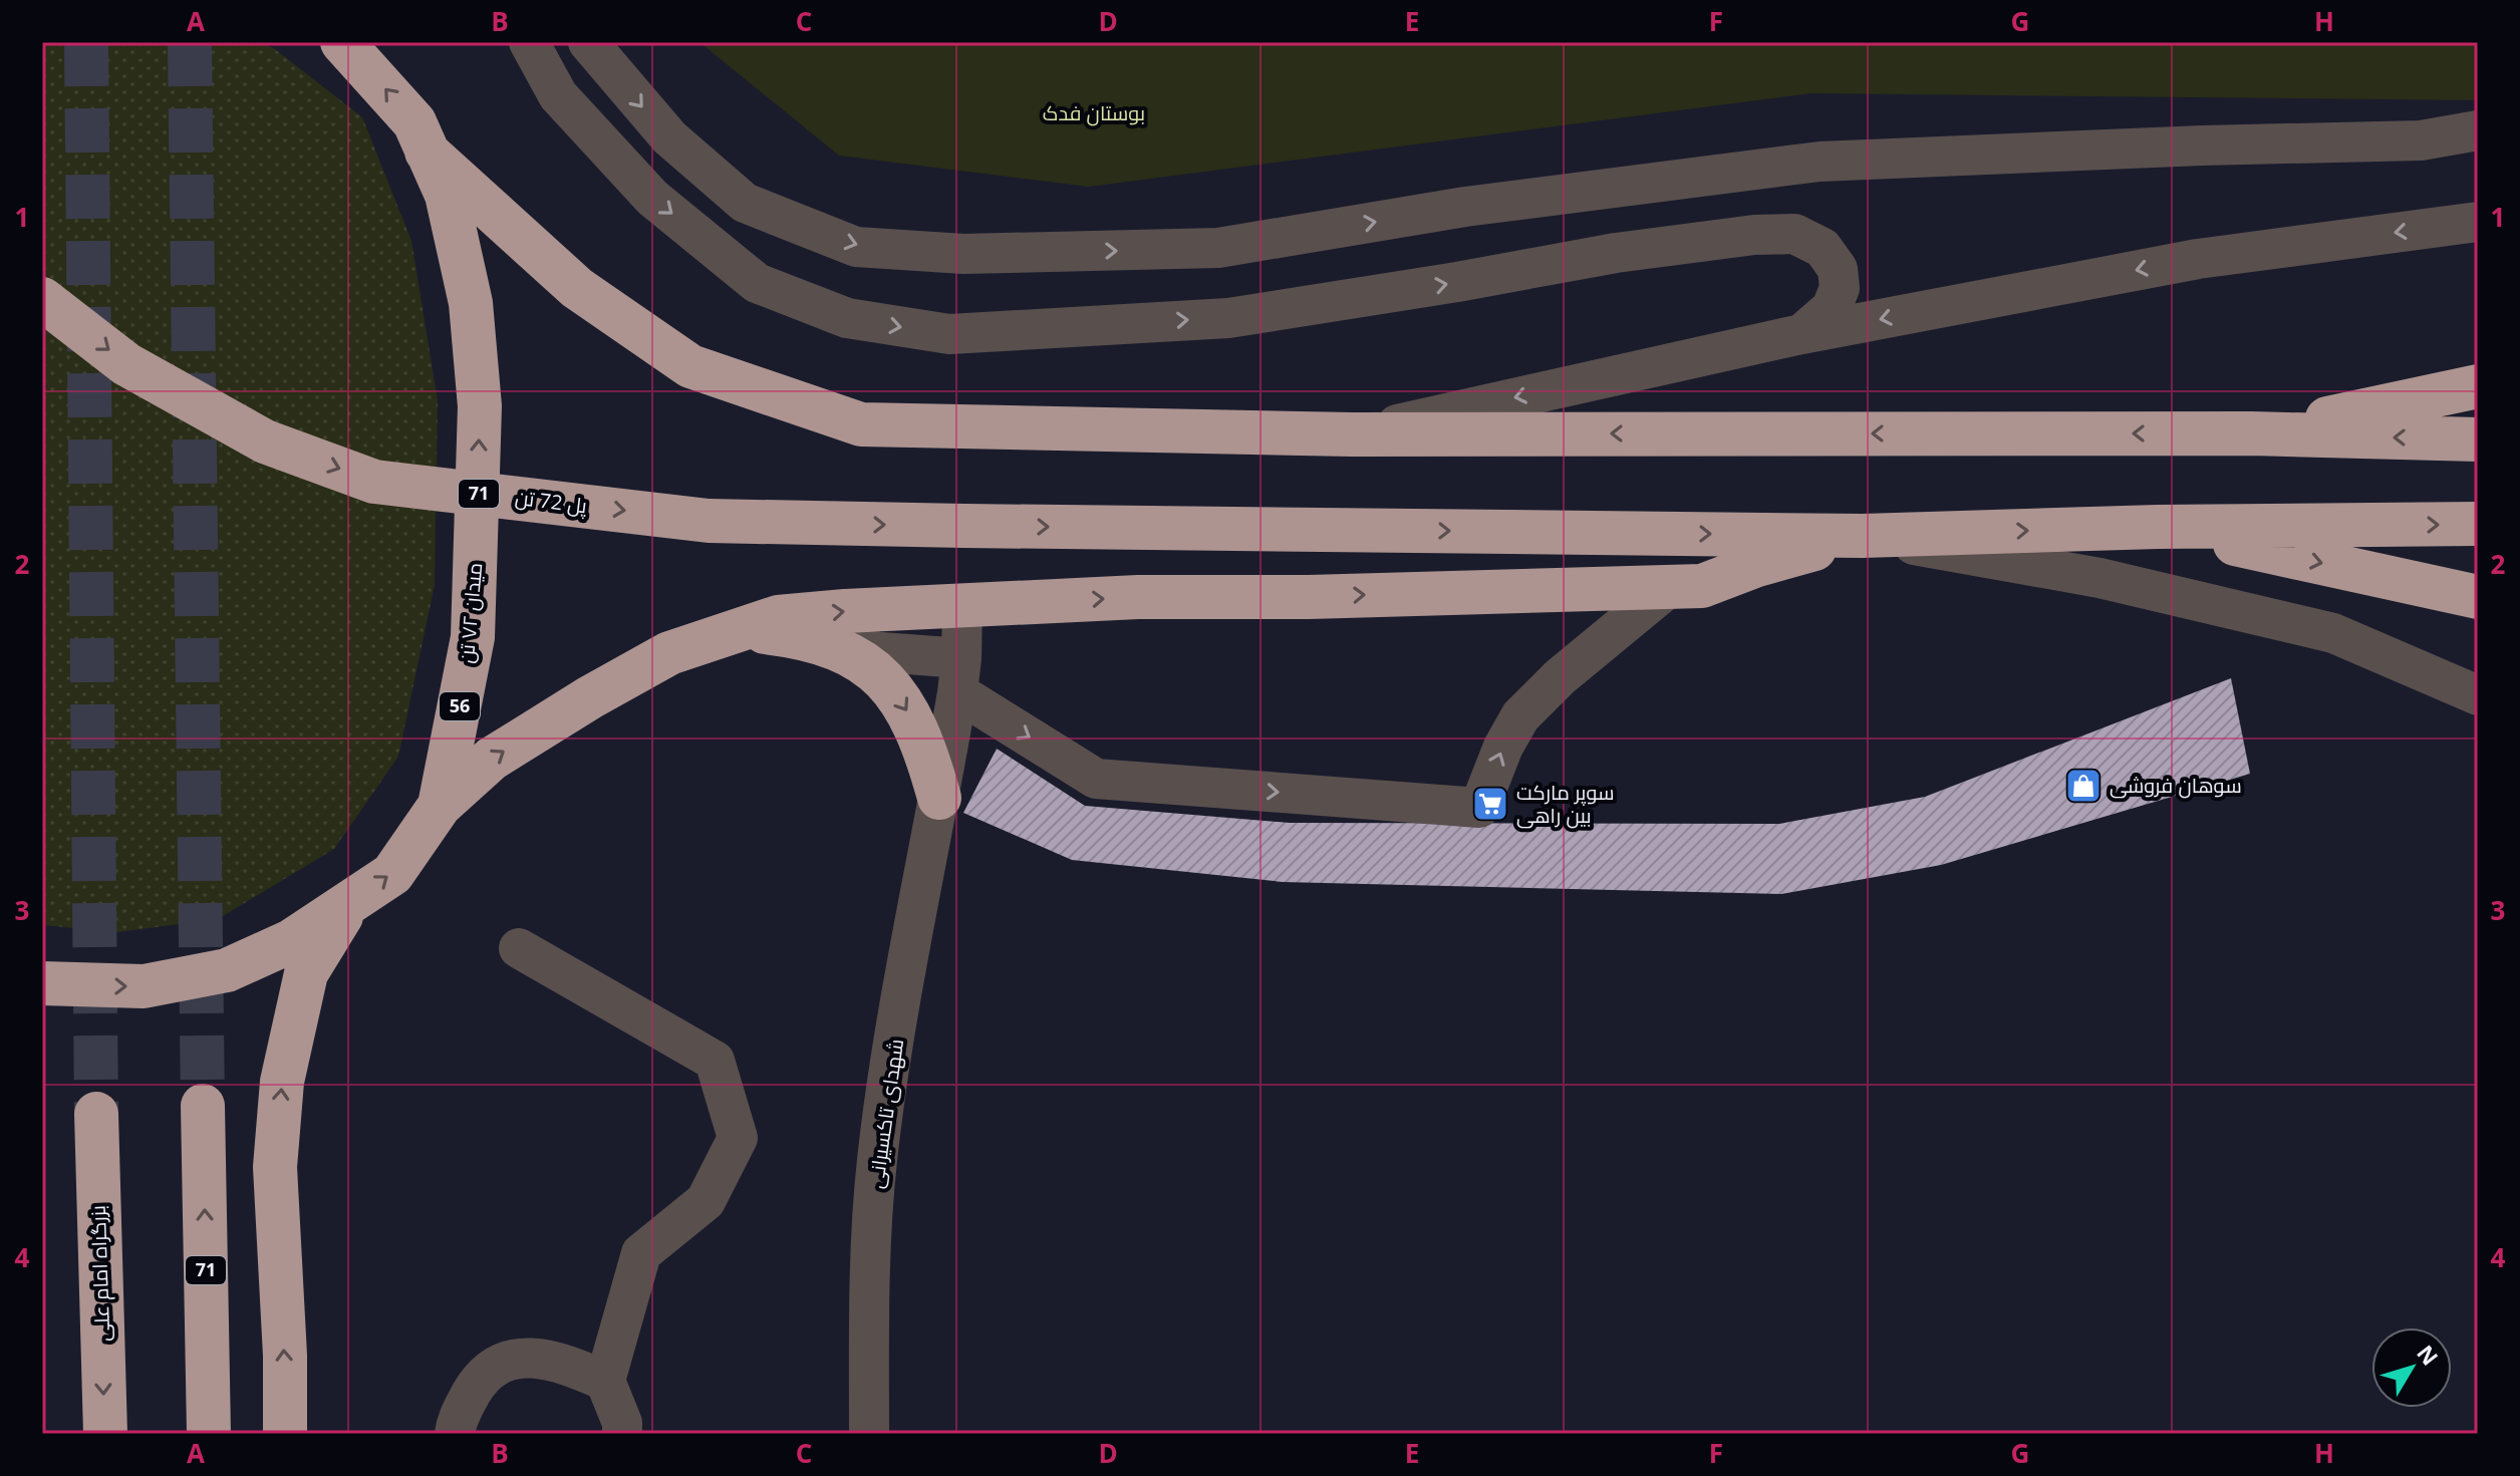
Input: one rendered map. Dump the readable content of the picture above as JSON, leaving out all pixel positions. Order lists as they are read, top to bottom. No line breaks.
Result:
{"streets":{"highway":["71","پل 72 تن","میدان ۷۲ تن","56","بزرگراه امام علی"],"street":["شهدای تاکسیرانی"]},"parks":["بوستان فدک"],"places":{"shop":["سوهان فروشی"],"supermarket":["سوپر مارکت بین راهی"]},"north":"top right","grid":{"columns":["A","B","C","D","E","F","G","H"],"rows":["1","2","3","4"]}}
